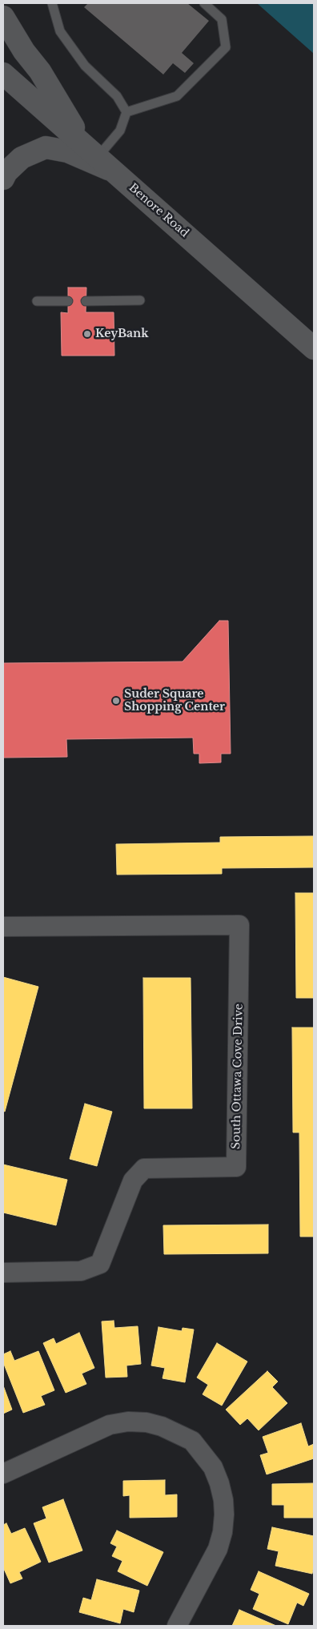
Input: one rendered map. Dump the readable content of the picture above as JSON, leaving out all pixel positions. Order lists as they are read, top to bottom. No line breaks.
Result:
{"streets":{"main road":["Benore Road"],"street":["South Ottawa Cove Drive"]},"places":["KeyBank","Suder Square Shopping Center"]}
